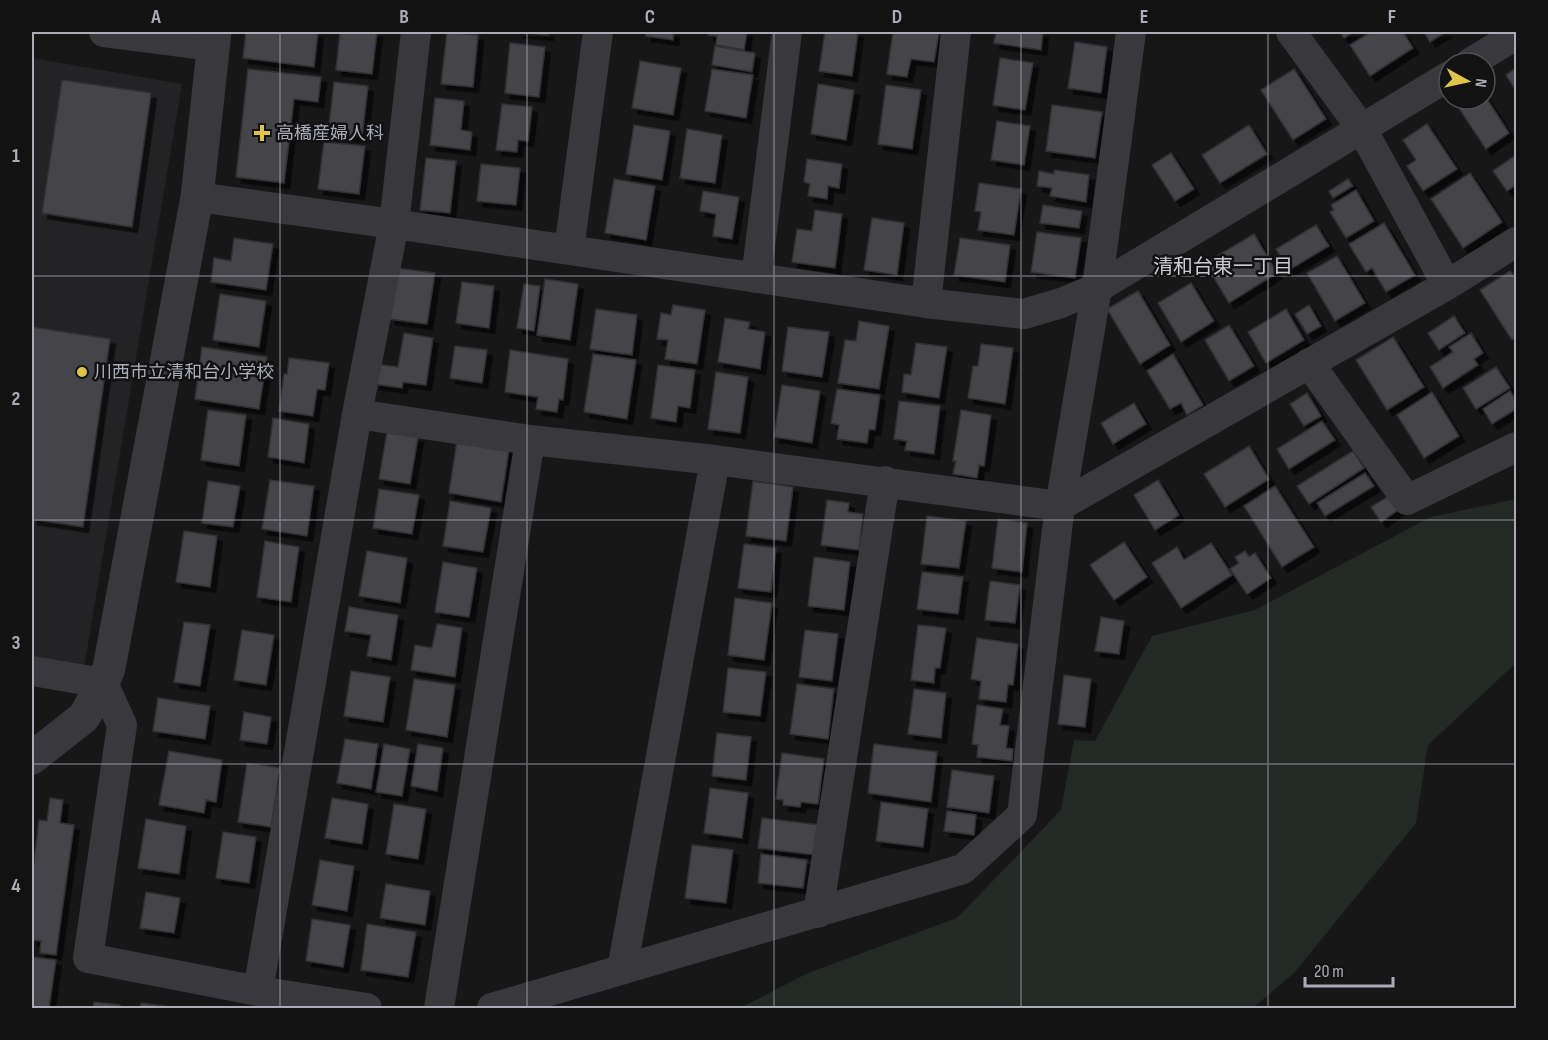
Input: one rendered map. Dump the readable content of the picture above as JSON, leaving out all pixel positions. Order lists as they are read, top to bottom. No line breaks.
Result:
{"districts":["清和台東一丁目"],"places":{"health":["高橋産婦人科"],"other":["川西市立清和台小学校"]},"scale_bar":"20 m","north":"right","grid":{"columns":["A","B","C","D","E","F"],"rows":["1","2","3","4"]}}
